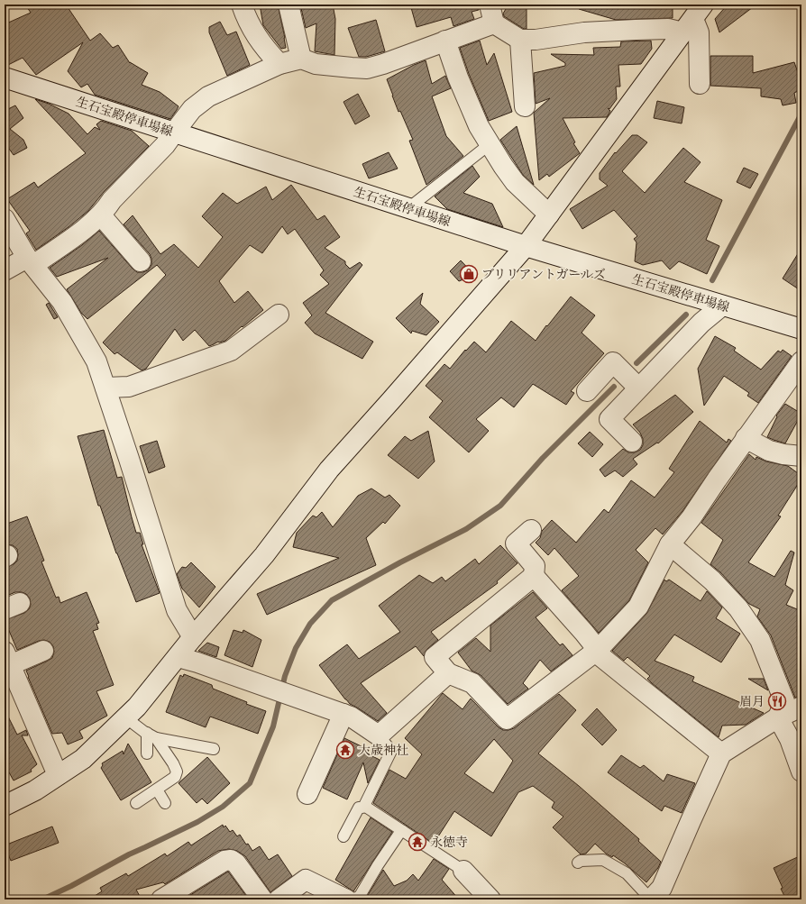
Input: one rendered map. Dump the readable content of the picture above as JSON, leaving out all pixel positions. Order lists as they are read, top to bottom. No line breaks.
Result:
{"streets":{"street":["生石宝殿停車場線"]},"places":{"shop":["ブリリアントガールズ"],"restaurant":["眉月"],"temple":["大歳神社","永徳寺"]}}
